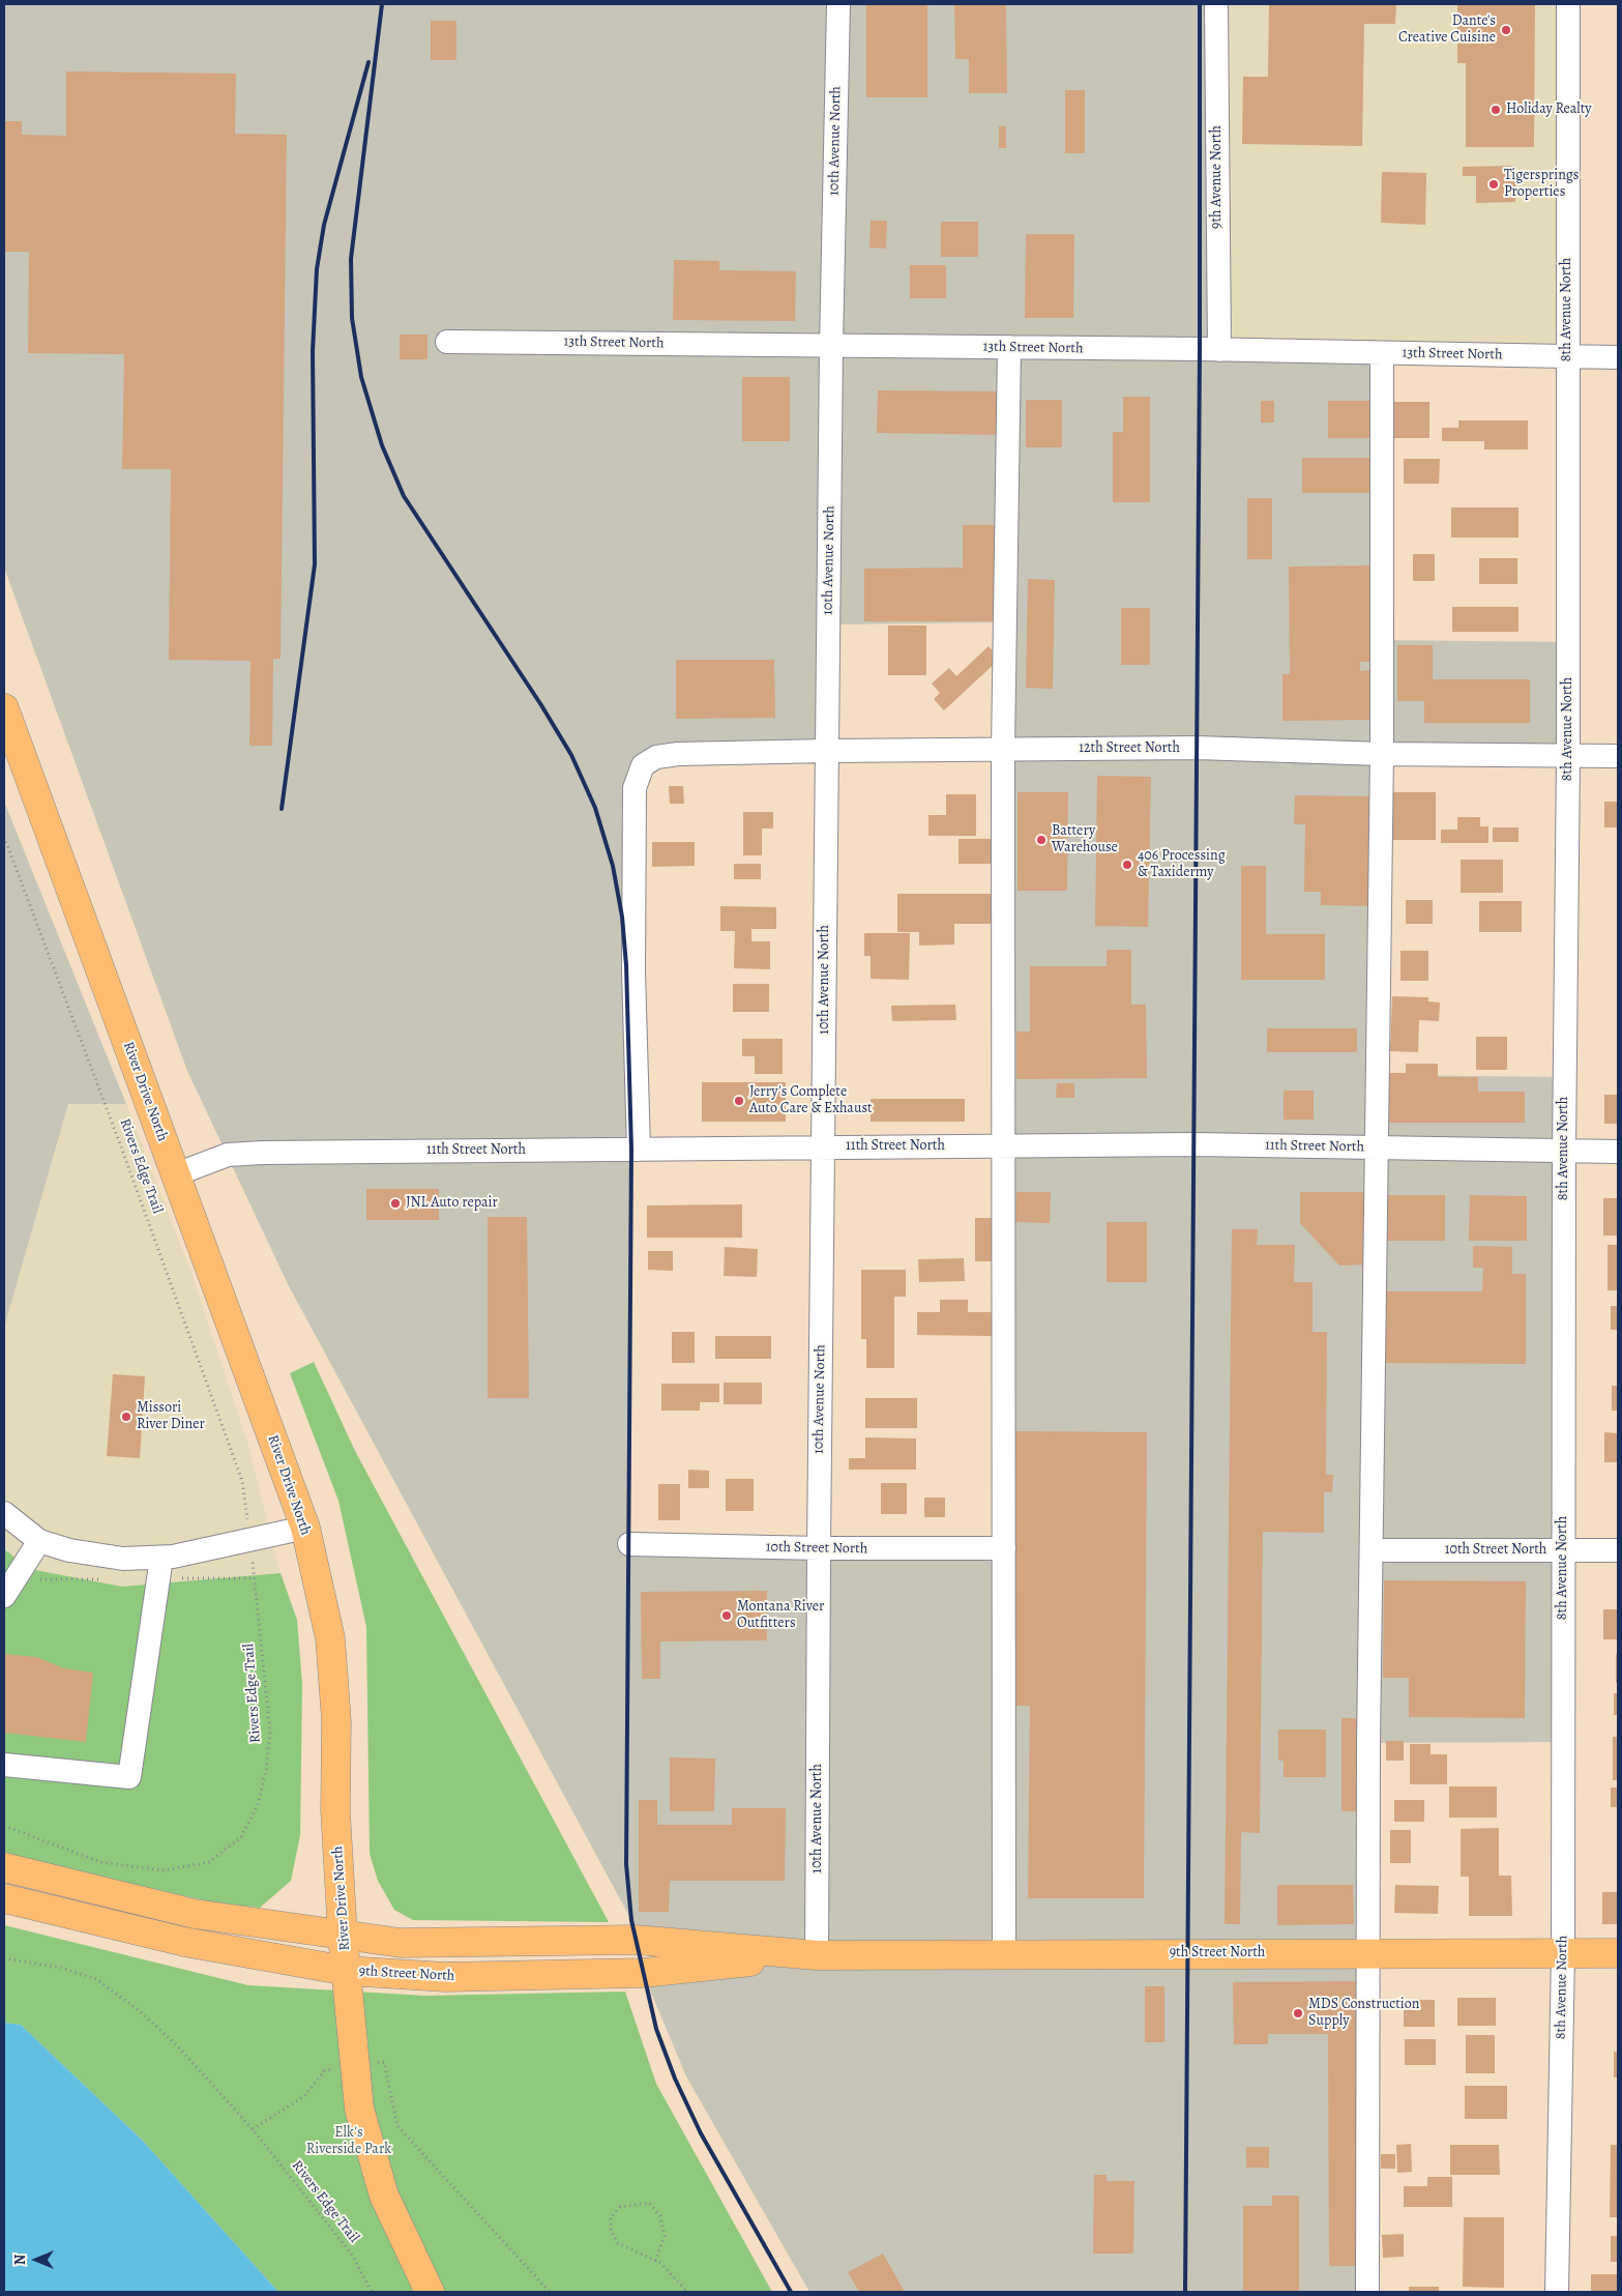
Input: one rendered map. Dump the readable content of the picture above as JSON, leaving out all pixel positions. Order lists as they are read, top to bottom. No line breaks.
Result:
{"streets":{"main road":["River Drive North","9th Street North"],"street":["10th Avenue North","9th Avenue North","8th Avenue North","13th Street North","12th Street North","11th Street North","10th Street North"],"path":["Rivers Edge Trail"]},"crossings":[["10th Avenue North","13th Street North"],["10th Avenue North","12th Street North"],["10th Avenue North","11th Street North"],["10th Avenue North","10th Street North"],["10th Avenue North","9th Street North"],["9th Avenue North","13th Street North"],["8th Avenue North","13th Street North"],["8th Avenue North","12th Street North"],["8th Avenue North","11th Street North"],["8th Avenue North","10th Street North"],["8th Avenue North","9th Street North"],["12th Street North","11th Street North"],["River Drive North","11th Street North"],["River Drive North","9th Street North"]],"parks":["Elk's Riverside Park"],"places":["Dante's Creative Cuisine","Holiday Realty","Tigersprings Properties","Battery Warehouse","406 Processing & Taxidermy","Jerry's Complete Auto Care & Exhaust","JNL Auto repair","Missori River Diner","Montana River Outfitters","MDS Construction Supply"],"north":"left"}
